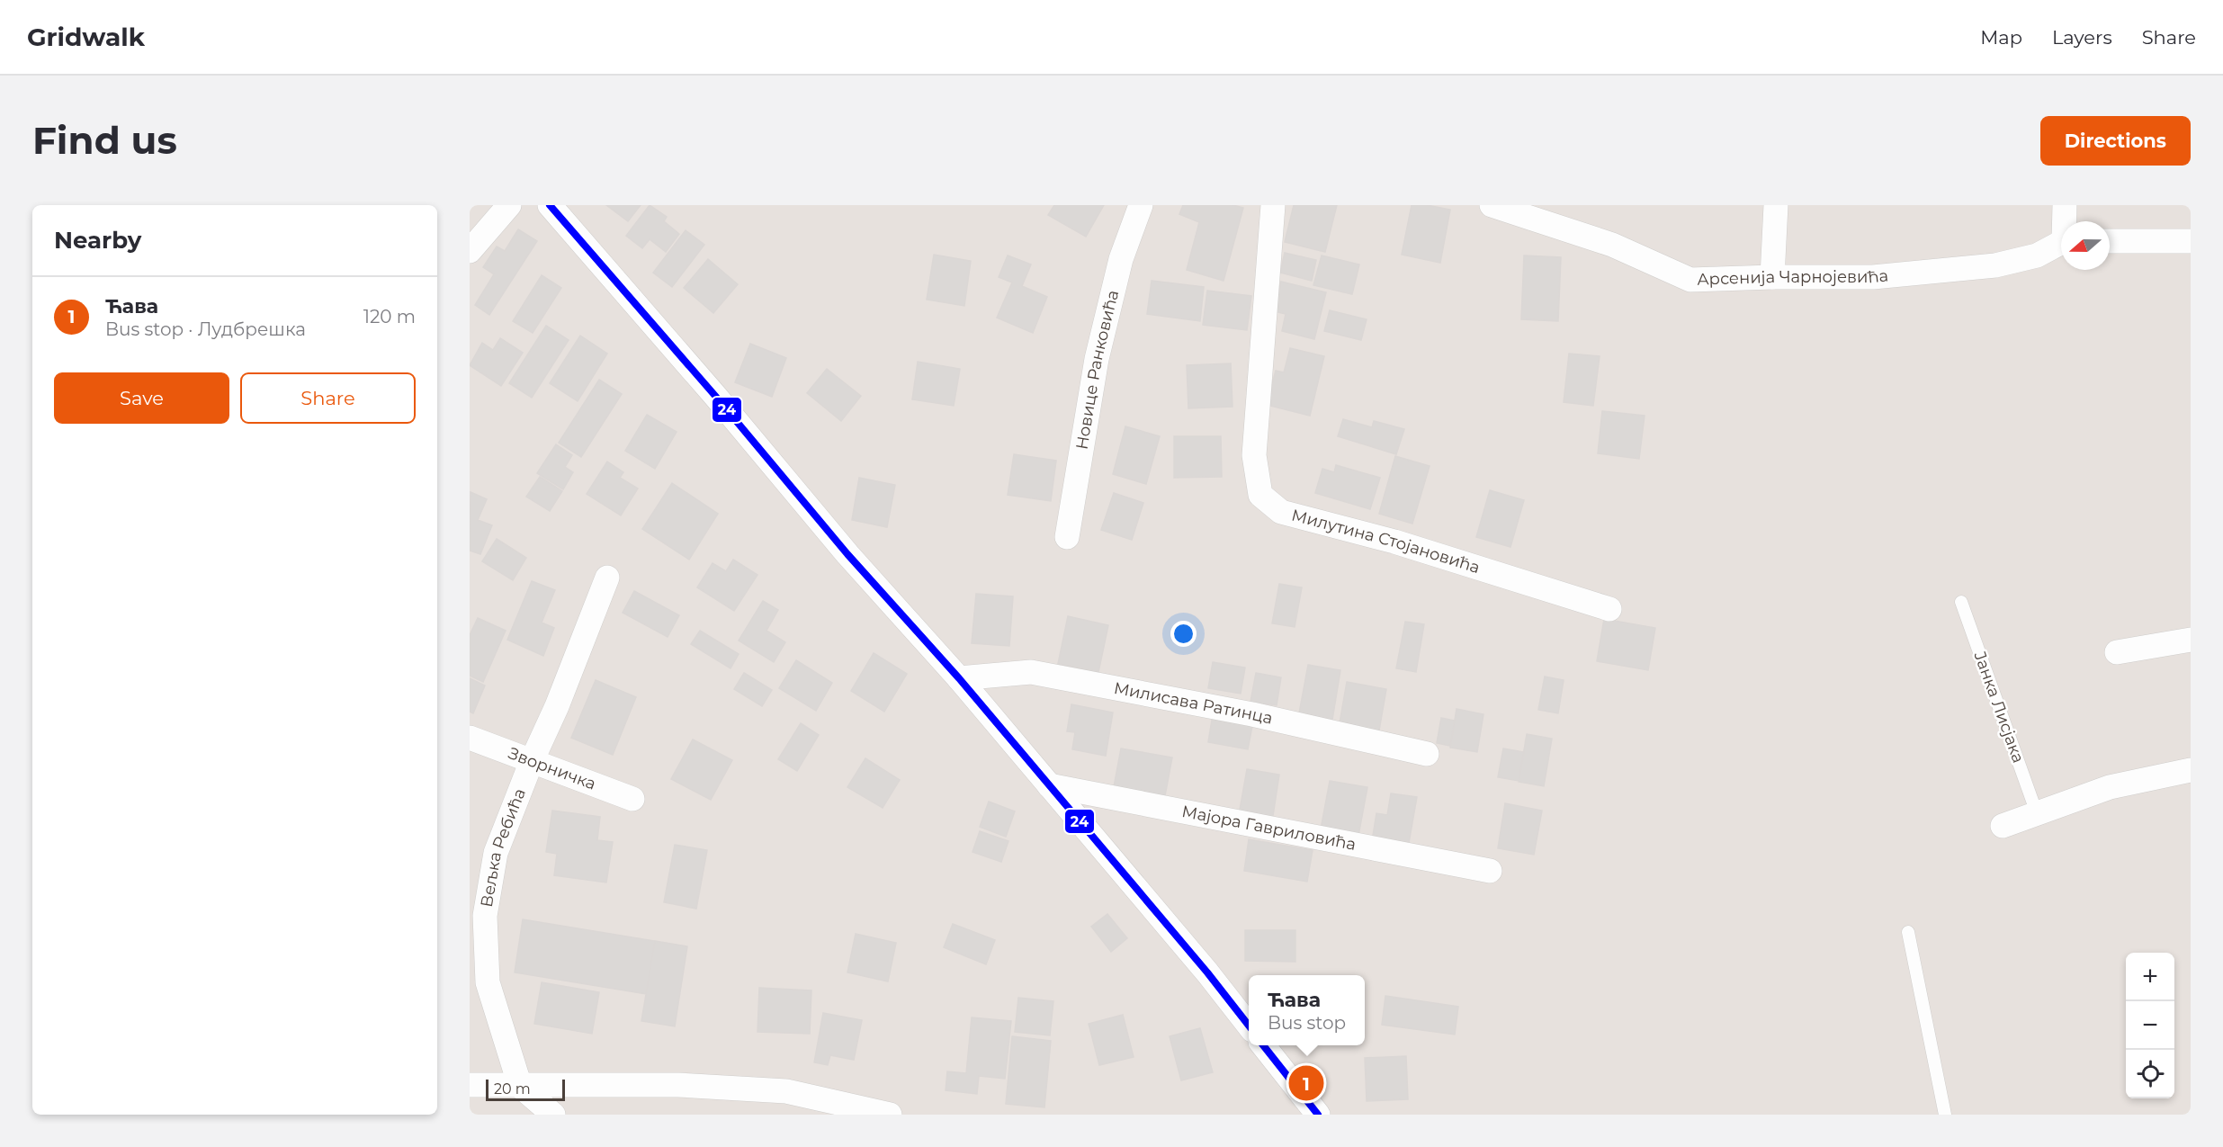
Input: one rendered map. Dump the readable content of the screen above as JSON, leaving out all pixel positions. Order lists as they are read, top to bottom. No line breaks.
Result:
{"streets":{"street":["Арсенија Чарнојевића","Новице Ранковића","Милутина Стојановића","Милисава Ратинца","Зворничка","Мајора Гавриловића","Вељка Ребића"],"lane":["Јанка Лисјака"]},"crossings":[["Зворничка","Вељка Ребића"]],"lines":["transit line 24"],"scale_bar":"20 m","north":"left","page":{"header":"Gridwalk","nav":["Map","Layers","Share"],"buttons":["Directions",["Save","Share"]],"title":"Find us","heading":"Nearby","list":[{"mark":"1","name":"Ћава","note":"Bus stop · Лудбрешка","value":"120 m"}],"map_buttons":["+","−"],"popup":["Ћава","Bus stop"],"pins":"1","scale":"20 m"}}
